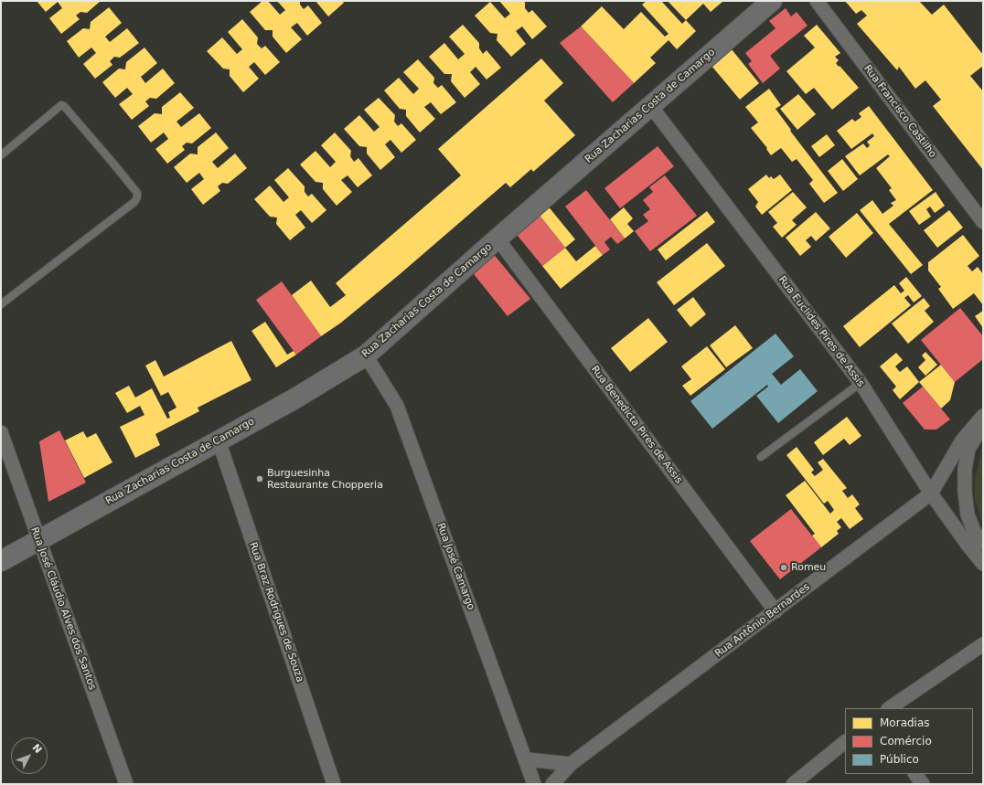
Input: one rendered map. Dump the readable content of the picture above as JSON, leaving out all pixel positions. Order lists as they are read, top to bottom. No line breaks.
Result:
{"streets":{"main road":["Rua Zacharias Costa de Camargo"],"street":["Rua Francisco Castilho","Rua Euclides Pires de Assis","Rua Benedicta Pires de Assis","Rua José Camargo","Rua José Cláudio Alves dos Santos","Rua Braz Rodrigues de Souza","Rua Antônio Bernardes"]},"crossings":[["Rua Zacharias Costa de Camargo","Rua Euclides Pires de Assis"],["Rua Zacharias Costa de Camargo","Rua Benedicta Pires de Assis"],["Rua Zacharias Costa de Camargo","Rua José Camargo"],["Rua Zacharias Costa de Camargo","Rua José Cláudio Alves dos Santos"],["Rua Zacharias Costa de Camargo","Rua Braz Rodrigues de Souza"],["Rua Euclides Pires de Assis","Rua Antônio Bernardes"],["Rua Benedicta Pires de Assis","Rua Antônio Bernardes"]],"places":["Burguesinha Restaurante Chopperia","Romeu"],"legend":["Moradias","Comércio","Público"],"north":"top right"}
